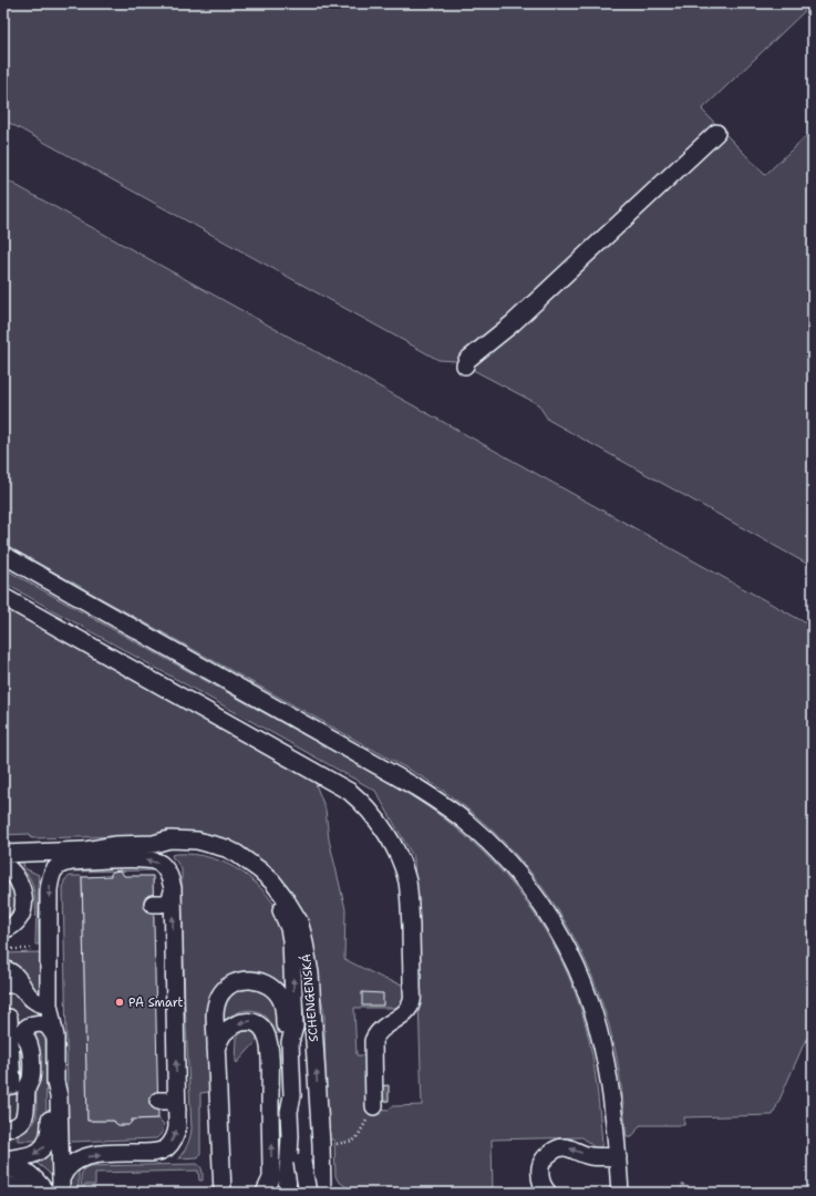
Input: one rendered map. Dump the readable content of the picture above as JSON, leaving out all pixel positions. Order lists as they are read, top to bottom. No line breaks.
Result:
{"streets":{"street":["SCHENGENSKÁ"]},"one_way":["SCHENGENSKÁ"],"places":["PA Smart"]}
